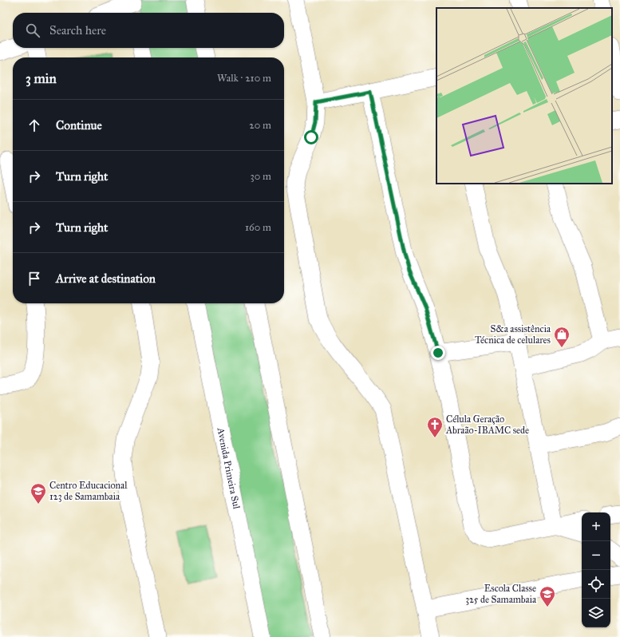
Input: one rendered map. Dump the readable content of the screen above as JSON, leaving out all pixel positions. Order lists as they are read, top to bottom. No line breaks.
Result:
{"streets":{"street":["Avenida Primeira Sul"]},"places":{"shop":["S&a assistência Técnica de celulares"],"church":["Célula Geração Abraão-IBAMC sede"],"school or university":["Centro Educacional 123 de Samambaia","Escola Classe 325 de Samambaia"]},"page":{"search":"Search here","heading":["3 min","Walk · 210 m"],"list":[["Continue","20 m"],["Turn right","30 m"],["Turn right","160 m"],"Arrive at destination"],"map_buttons":["+","−"]}}
